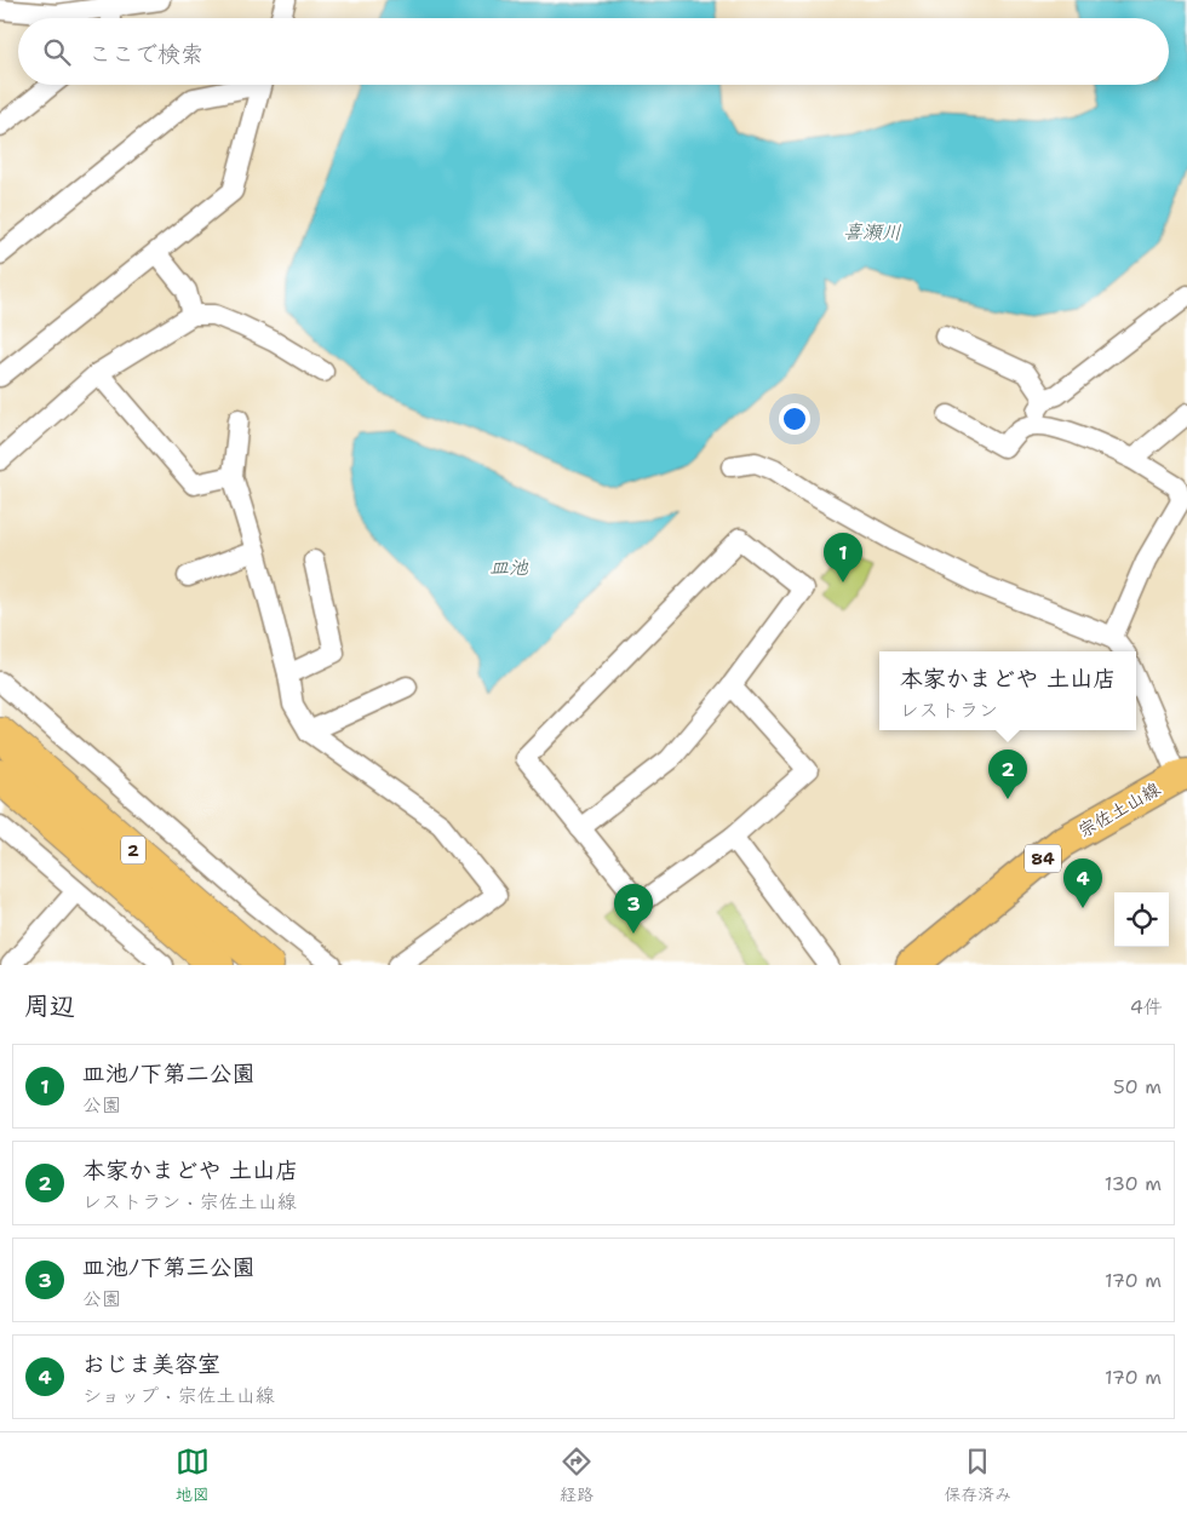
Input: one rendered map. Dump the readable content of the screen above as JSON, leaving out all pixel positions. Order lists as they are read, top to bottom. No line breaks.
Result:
{"streets":{"highway":["2"],"main road":["宗佐土山線","84"]},"water":["喜瀬川","皿池"],"page":{"search":"ここで検索","pins":["1","2","4","3"],"popup":["本家かまどや 土山店","レストラン"],"heading":["周辺","4件"],"list":[{"mark":"1","name":"皿池ﾉ下第二公園","note":"公園","value":"50 m"},{"mark":"2","name":"本家かまどや 土山店","note":"レストラン · 宗佐土山線","value":"130 m"},{"mark":"3","name":"皿池ﾉ下第三公園","note":"公園","value":"170 m"},{"mark":"4","name":"おじま美容室","note":"ショップ · 宗佐土山線","value":"170 m"}],"nav":["地図","経路","保存済み"]}}
